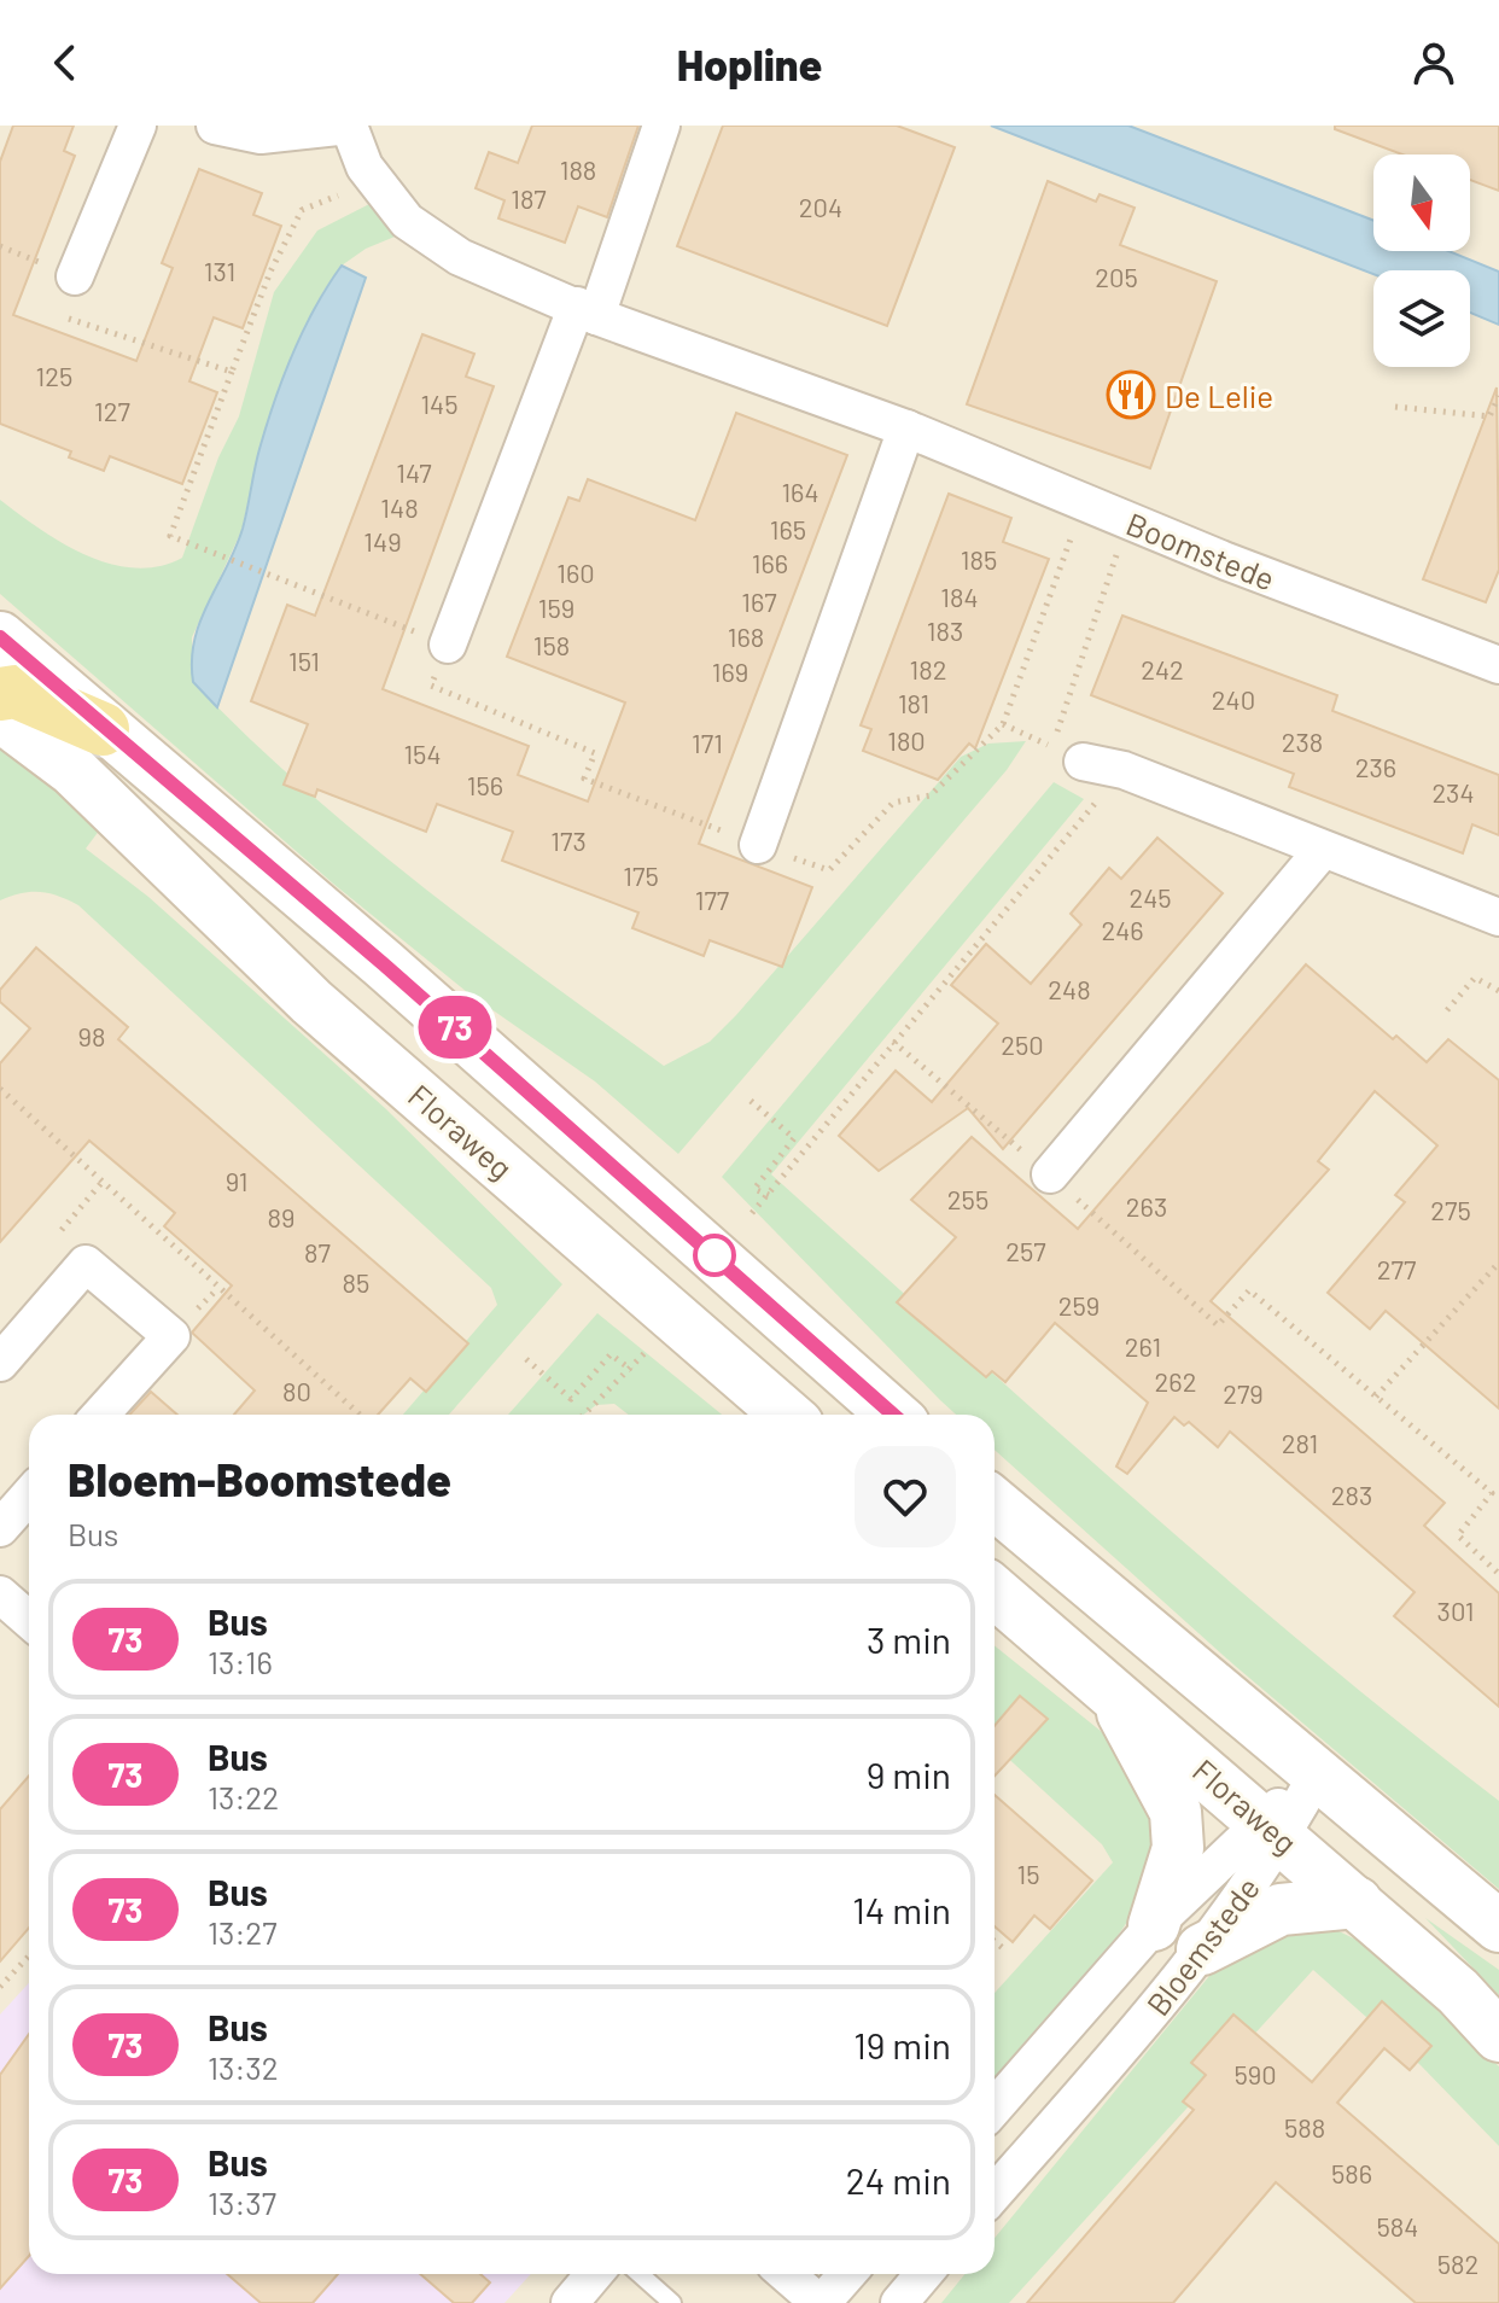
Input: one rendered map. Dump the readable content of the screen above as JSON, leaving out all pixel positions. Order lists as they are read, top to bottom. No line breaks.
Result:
{"streets":{"main road":["Floraweg"],"street":["Boomstede","Bloemstede"]},"crossings":[["Floraweg","Bloemstede"]],"places":{"restaurant":["De Lelie"]},"lines":["bus line 73"],"house_numbers":["188","187","204","131","205","125","145","127","147","164","148","165","149","185","166","160","184","167","159","183","168","158","151","182","242","169","240","181","180","238","171","154","236","156","234","173","175","245","177","246","248","98","250","91","255","263","275","89","257","87","277","85","259","261","262","80","279","281","283","301","15","590","588","586","584","582"],"north":"bottom","page":{"header":"Hopline","on_map":"73","heading":["Bloem-Boomstede","Bus"],"list":[{"mark":"73","name":"Bus","note":"13:16","value":"3 min"},{"mark":"73","name":"Bus","note":"13:22","value":"9 min"},{"mark":"73","name":"Bus","note":"13:27","value":"14 min"},{"mark":"73","name":"Bus","note":"13:32","value":"19 min"},{"mark":"73","name":"Bus","note":"13:37","value":"24 min"}]}}
